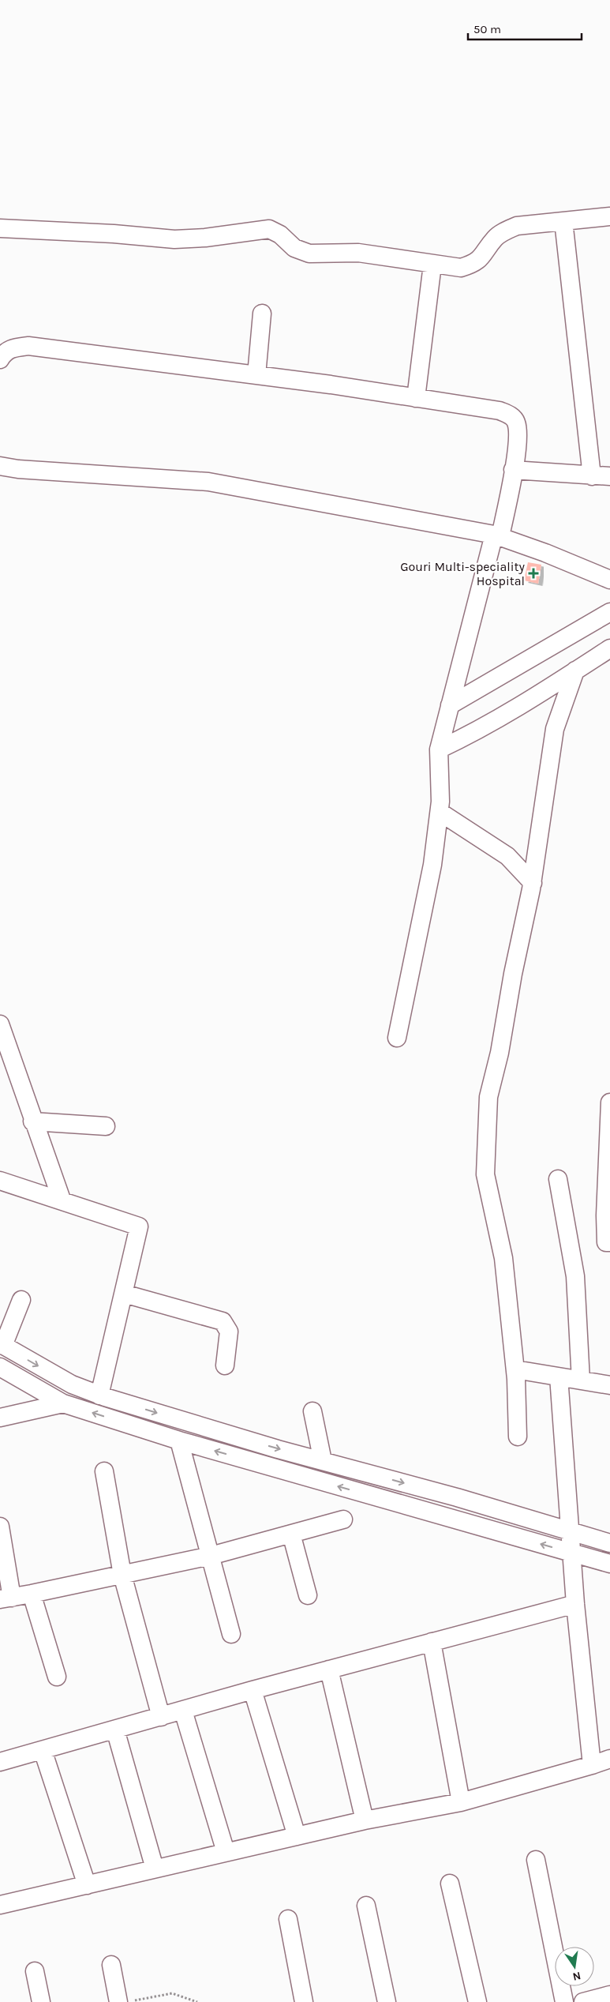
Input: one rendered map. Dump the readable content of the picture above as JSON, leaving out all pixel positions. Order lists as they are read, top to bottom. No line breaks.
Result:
{"places":{"health":["Gouri Multi-speciality Hospital"]},"scale_bar":"50 m","north":"bottom"}
